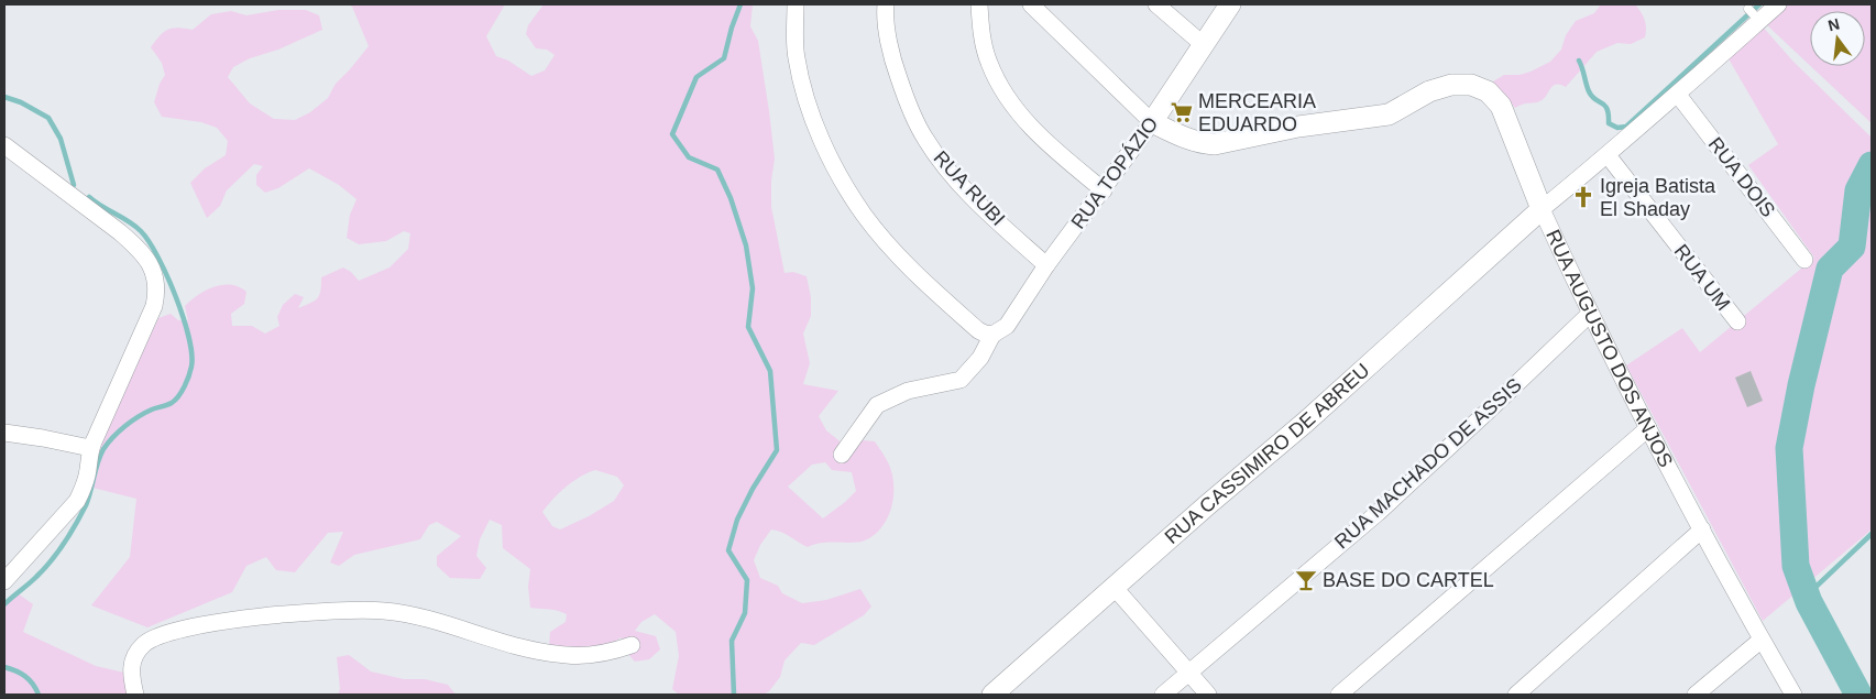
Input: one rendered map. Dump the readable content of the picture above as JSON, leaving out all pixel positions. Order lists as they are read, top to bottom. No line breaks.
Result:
{"streets":{"street":["RUA TOPÁZIO","RUA DOIS","RUA RUBI","RUA UM","RUA AUGUSTO DOS ANJOS","RUA CASSIMIRO DE ABREU","RUA MACHADO DE ASSIS"]},"crossings":[["RUA TOPÁZIO","RUA RUBI"],["RUA TOPÁZIO","RUA AUGUSTO DOS ANJOS"],["RUA AUGUSTO DOS ANJOS","RUA CASSIMIRO DE ABREU"],["RUA AUGUSTO DOS ANJOS","RUA MACHADO DE ASSIS"]],"places":{"supermarket":["MERCEARIA EDUARDO"],"church":["Igreja Batista El Shaday"],"bar":["BASE DO CARTEL"]},"north":"top"}
